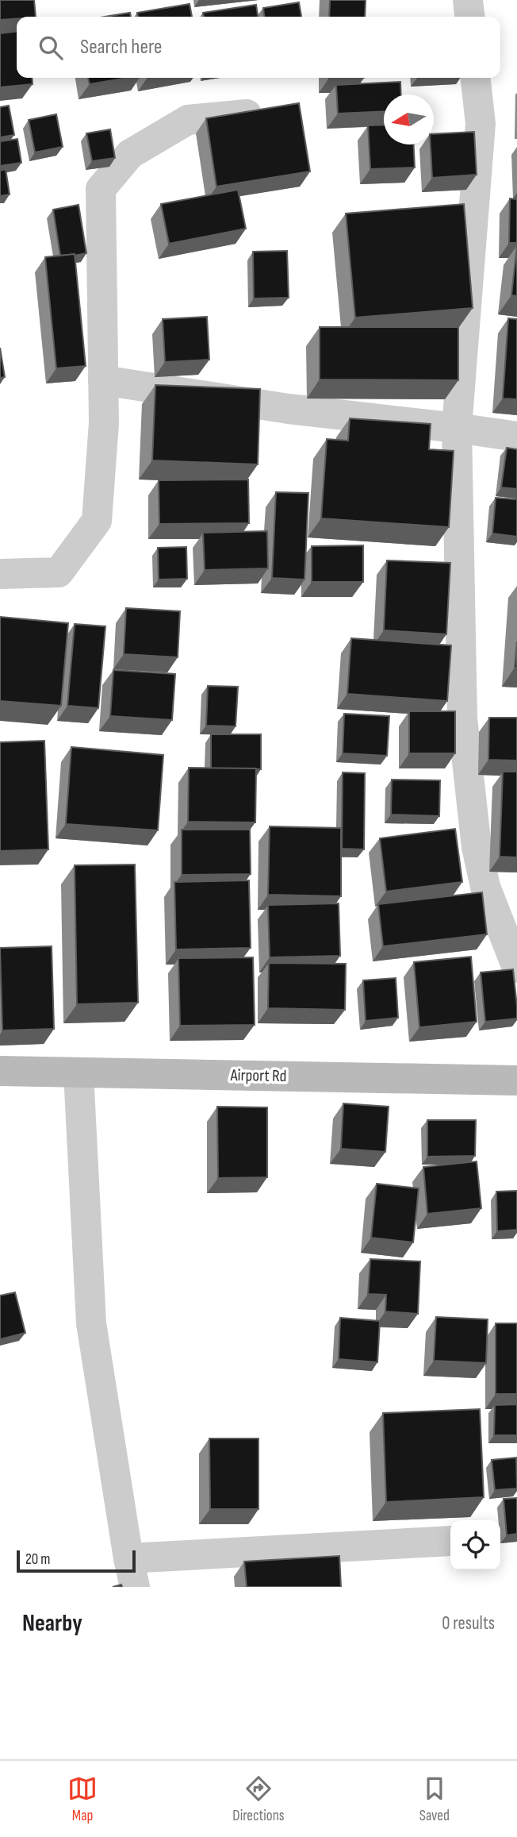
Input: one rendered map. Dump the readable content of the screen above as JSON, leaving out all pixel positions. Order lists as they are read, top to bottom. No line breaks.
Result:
{"streets":{"main road":["Airport Rd"]},"scale_bar":"20 m","north":"left","page":{"search":"Search here","scale":"20 m","heading":["Nearby","0 results"],"nav":["Map","Directions","Saved"]}}
